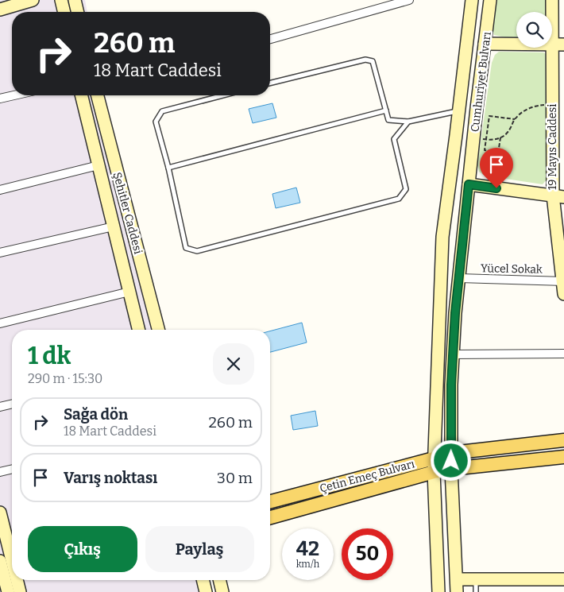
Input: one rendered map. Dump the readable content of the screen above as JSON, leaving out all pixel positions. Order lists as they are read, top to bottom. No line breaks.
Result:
{"streets":{"main road":["Çetin Emeç Bulvarı"],"street":["Cumhuriyet Bulvarı","19 Mayıs Caddesi","Şehitler Caddesi","Yücel Sokak"]},"crossings":[["Cumhuriyet Bulvarı","Yücel Sokak"],["Cumhuriyet Bulvarı","Çetin Emeç Bulvarı"],["19 Mayıs Caddesi","Yücel Sokak"]],"page":{"turn":["260 m","18 Mart Caddesi"],"heading":["1 dk","290 m · 15:30"],"list":[{"name":"Sağa dön","note":"18 Mart Caddesi","value":"260 m"},{"name":"Varış noktası","value":"30 m"}],"buttons":["Çıkış","Paylaş"],"speed":"42 km/h","limit":"50"}}
